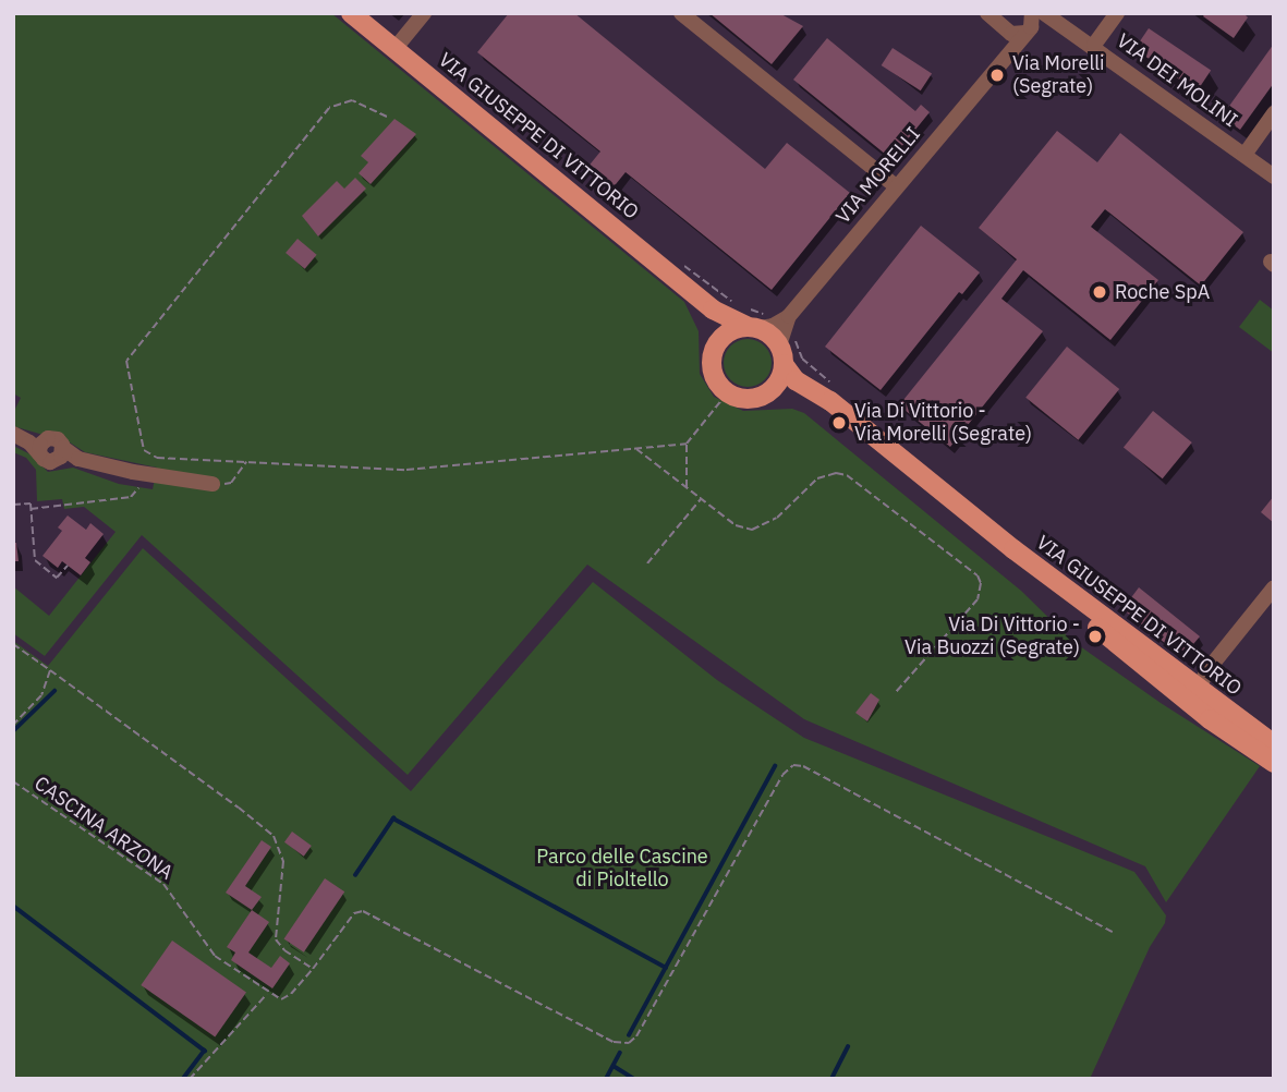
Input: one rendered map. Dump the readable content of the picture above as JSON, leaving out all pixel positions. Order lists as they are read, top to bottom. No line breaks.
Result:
{"streets":{"main road":["VIA GIUSEPPE DI VITTORIO"],"street":["VIA DEI MOLINI","VIA MORELLI"],"path":["CASCINA ARZONA"]},"crossings":[["VIA GIUSEPPE DI VITTORIO","VIA MORELLI"]],"parks":["Parco delle Cascine di Pioltello"],"places":["Via Morelli (Segrate)","Roche SpA","Via Di Vittorio - Via Morelli (Segrate)","Via Di Vittorio - Via Buozzi (Segrate)"]}
